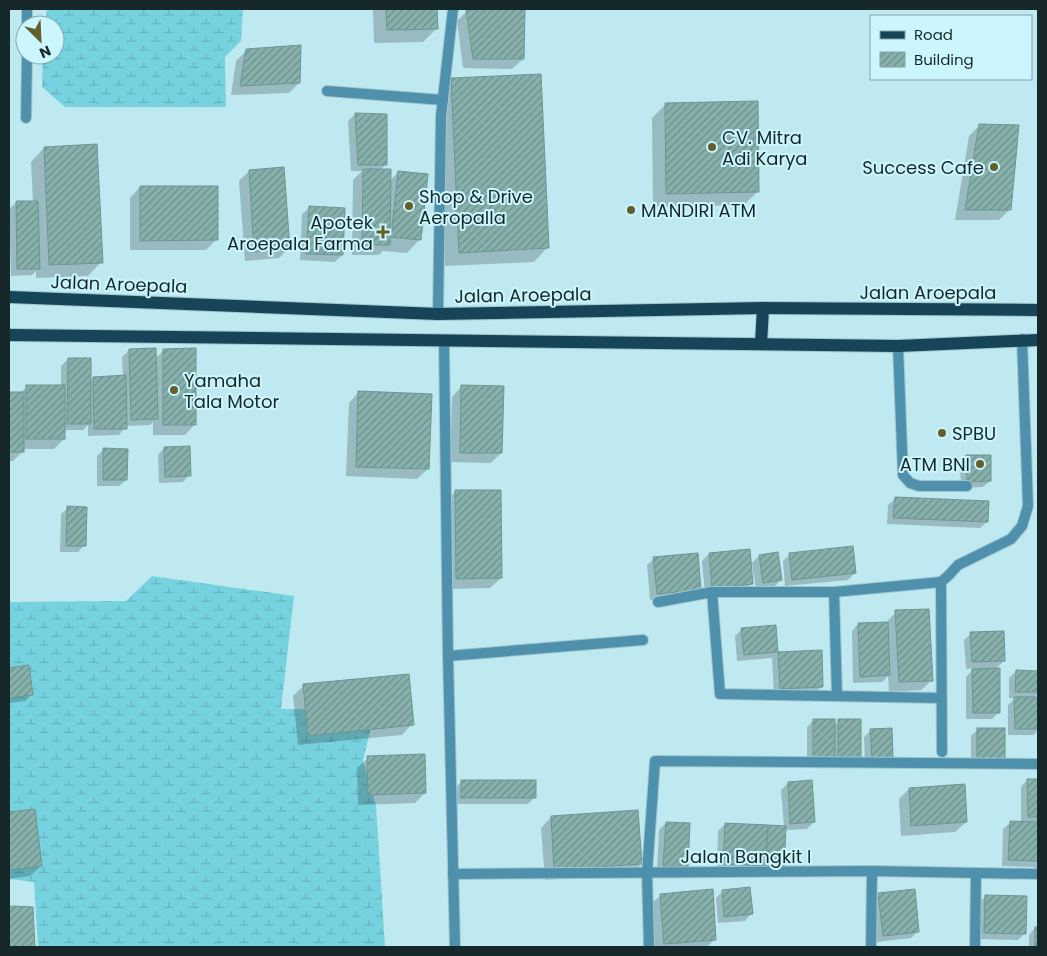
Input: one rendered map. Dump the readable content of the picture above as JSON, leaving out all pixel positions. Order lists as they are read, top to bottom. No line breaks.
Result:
{"streets":{"main road":["Jalan Aroepala"],"street":["Jalan Bangkit I"]},"places":{"other":["CV. Mitra Adi Karya","Success Cafe","Shop & Drive Aeropalla","MANDIRI ATM","Yamaha Tala Motor","SPBU","ATM BNI"],"health":["Apotek Aroepala Farma"]},"legend":["Road","Building"],"north":"bottom right"}
